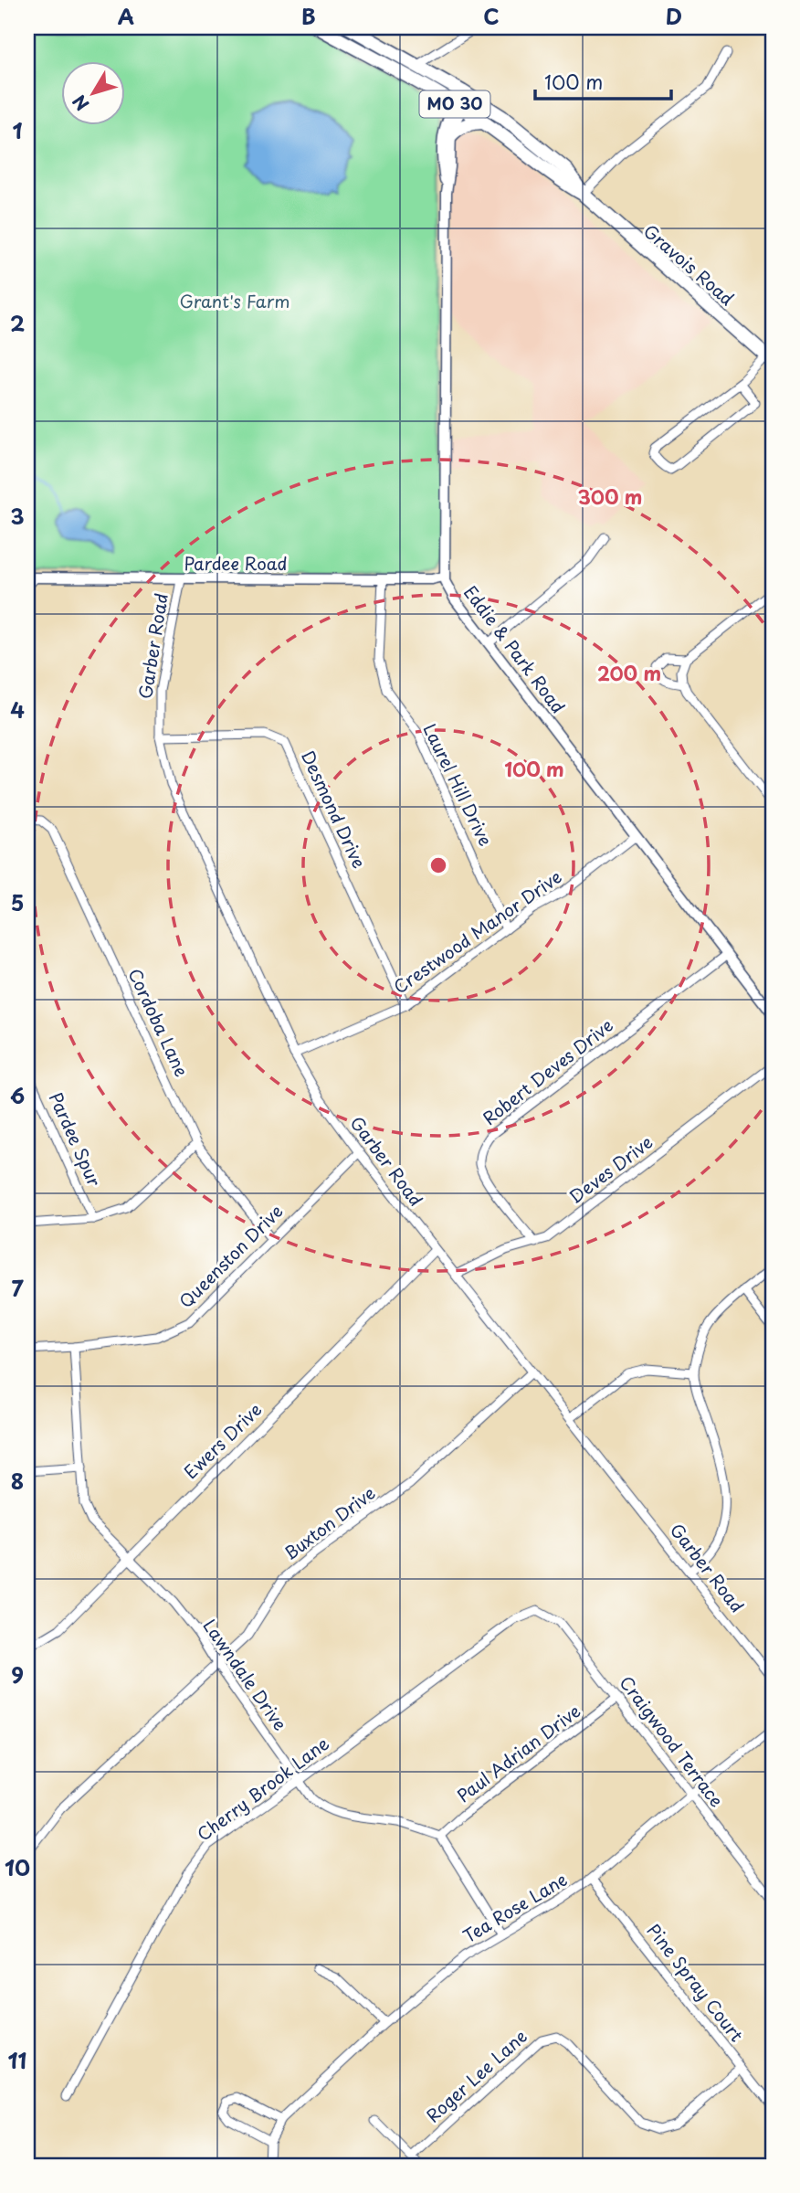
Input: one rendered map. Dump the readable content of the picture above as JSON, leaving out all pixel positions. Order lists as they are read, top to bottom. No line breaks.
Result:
{"streets":{"main road":["MO 30","Gravois Road"],"street":["Pardee Road","Garber Road","Eddie & Park Road","Laurel Hill Drive","Desmond Drive","Crestwood Manor Drive","Cordoba Lane","Robert Deves Drive","Pardee Spur","Deves Drive","Queenston Drive","Ewers Drive","Buxton Drive","Lawndale Drive","Craigwood Terrace","Paul Adrian Drive","Cherry Brook Lane","Tea Rose Lane","Pine Spray Court","Roger Lee Lane"]},"crossings":[["Gravois Road","Eddie & Park Road"],["Pardee Road","Garber Road"],["Pardee Road","Eddie & Park Road"],["Pardee Road","Laurel Hill Drive"],["Garber Road","Desmond Drive"],["Garber Road","Crestwood Manor Drive"],["Garber Road","Deves Drive"],["Garber Road","Queenston Drive"],["Garber Road","Ewers Drive"],["Garber Road","Buxton Drive"],["Eddie & Park Road","Crestwood Manor Drive"],["Eddie & Park Road","Robert Deves Drive"],["Laurel Hill Drive","Crestwood Manor Drive"],["Desmond Drive","Crestwood Manor Drive"],["Cordoba Lane","Queenston Drive"],["Robert Deves Drive","Deves Drive"],["Queenston Drive","Lawndale Drive"],["Ewers Drive","Lawndale Drive"],["Buxton Drive","Lawndale Drive"],["Lawndale Drive","Paul Adrian Drive"],["Lawndale Drive","Cherry Brook Lane"],["Craigwood Terrace","Paul Adrian Drive"],["Craigwood Terrace","Cherry Brook Lane"],["Craigwood Terrace","Tea Rose Lane"],["Tea Rose Lane","Pine Spray Court"],["Pine Spray Court","Roger Lee Lane"]],"parks":["Grant's Farm"],"scale_bar":"100 m","north":"bottom left","grid":{"columns":["A","B","C","D"],"rows":["1","2","3","4","5","6","7","8","9","10","11"]},"rings":["300 m","200 m","100 m"]}
